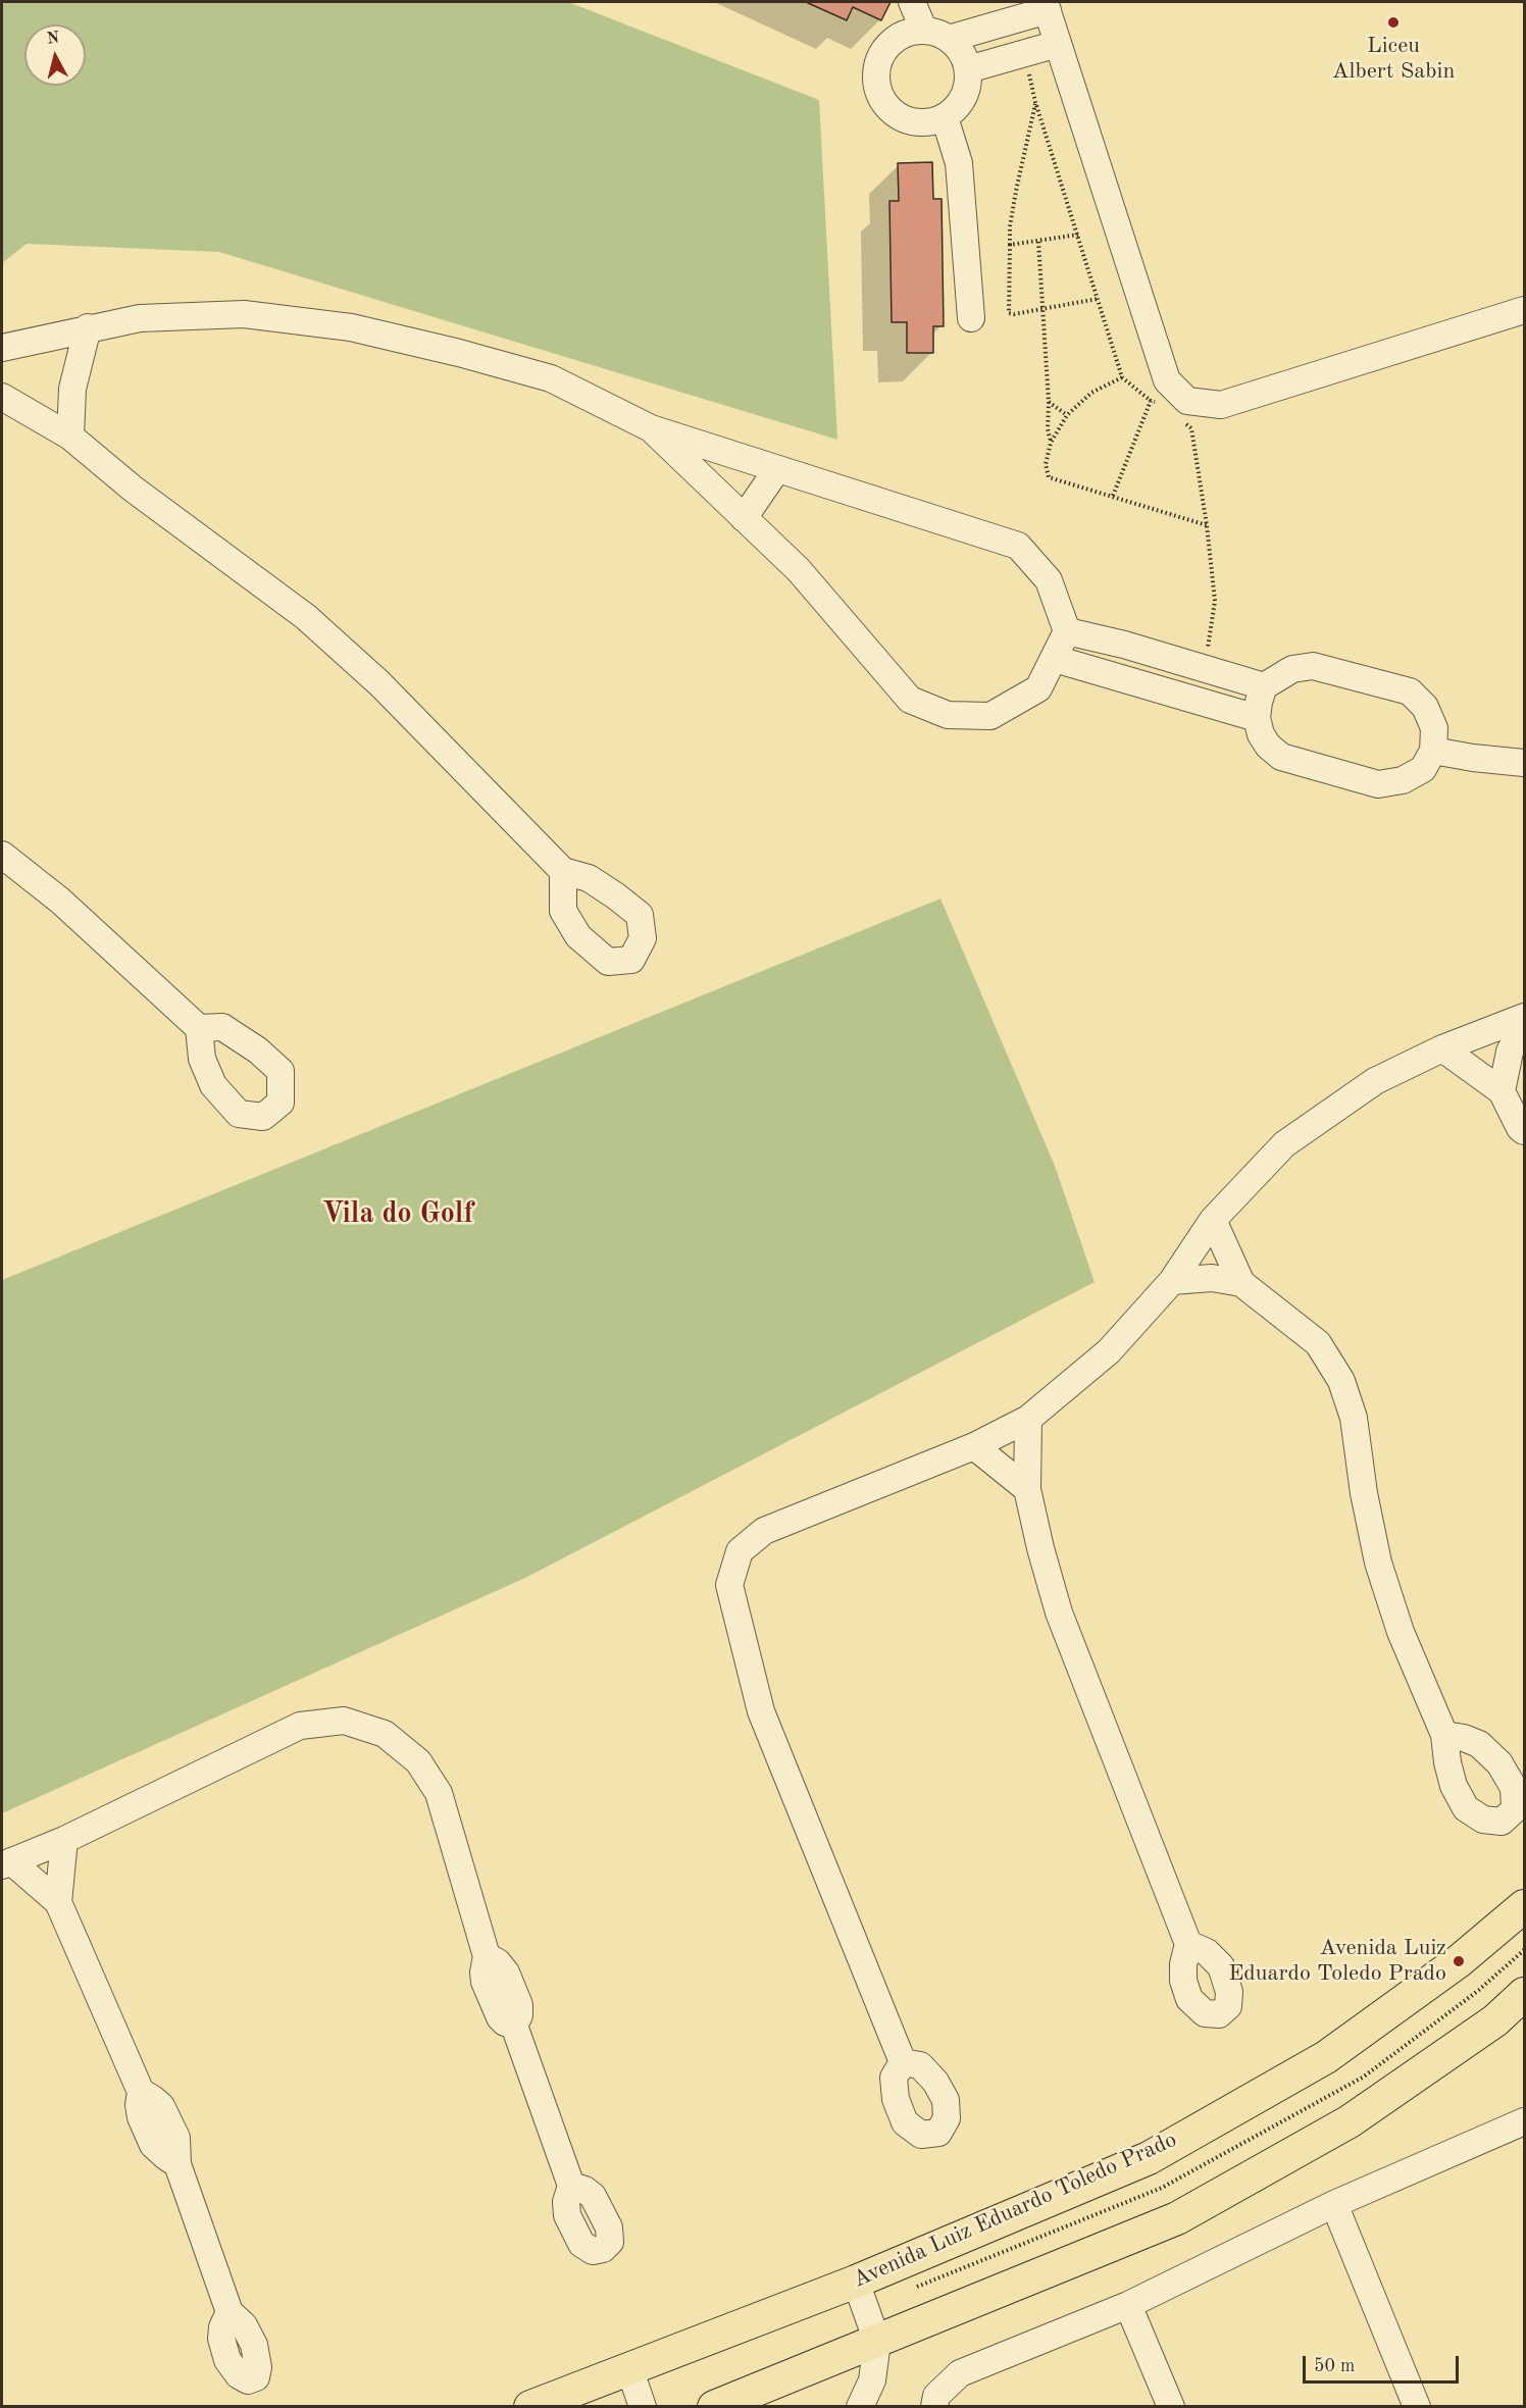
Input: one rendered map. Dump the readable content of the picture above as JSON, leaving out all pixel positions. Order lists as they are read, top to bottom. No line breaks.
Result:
{"streets":{"main road":["Avenida Luiz Eduardo Toledo Prado"]},"districts":["Vila do Golf"],"places":["Liceu Albert Sabin","Avenida Luiz Eduardo Toledo Prado"],"scale_bar":"50 m","north":"top"}
